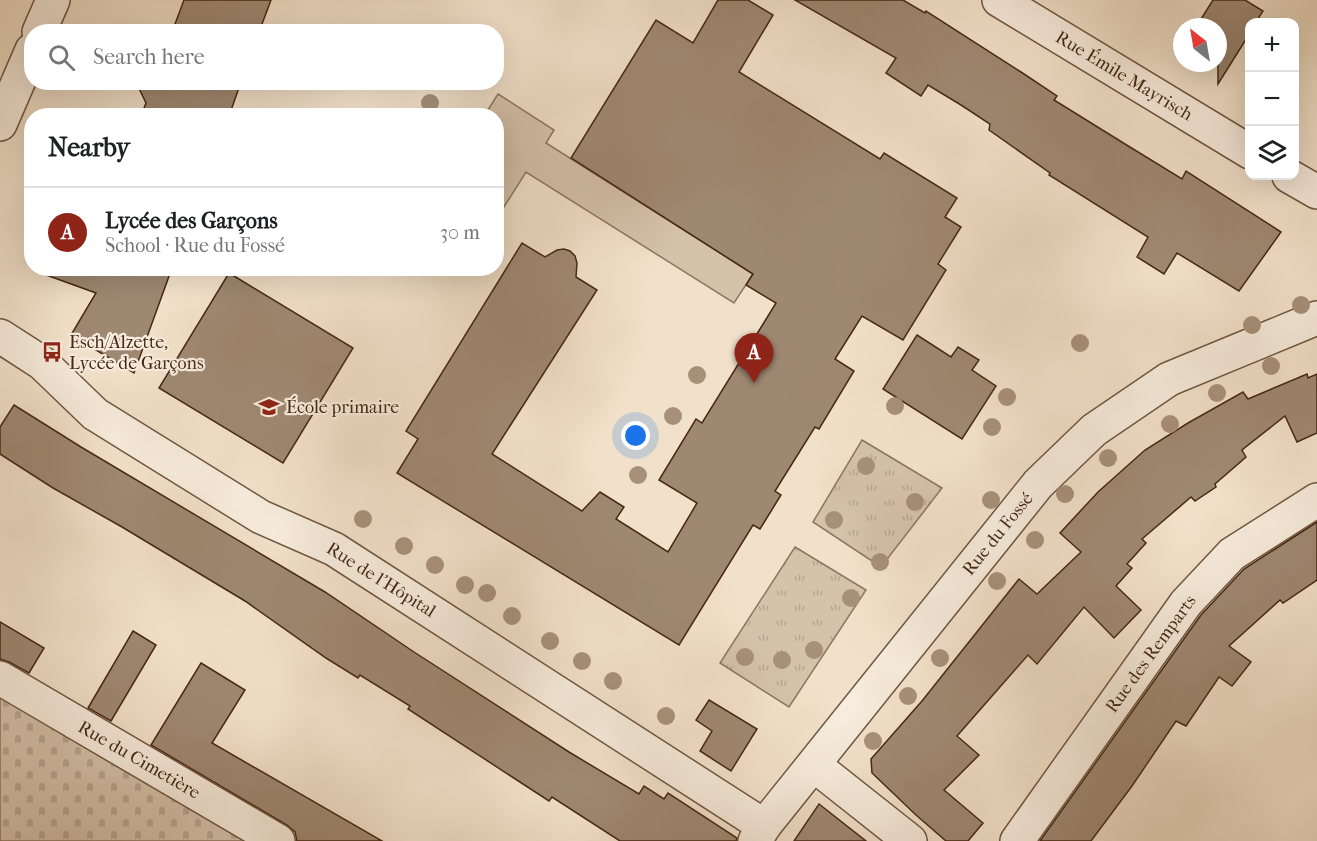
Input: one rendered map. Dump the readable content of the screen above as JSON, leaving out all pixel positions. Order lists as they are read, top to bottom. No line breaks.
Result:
{"streets":{"street":["Rue Émile Mayrisch","Rue du Fossé","Rue de l'Hôpital","Rue des Remparts","Rue du Cimetière"]},"crossings":[["Rue du Fossé","Rue de l'Hôpital"]],"places":{"bus stop":["Esch/Alzette, Lycée de Garçons"],"school or university":["École primaire"]},"north":"top left","page":{"map_buttons":["+","−"],"search":"Search here","heading":"Nearby","list":[{"mark":"A","name":"Lycée des Garçons","note":"School · Rue du Fossé","value":"30 m"}],"pins":"A"}}
